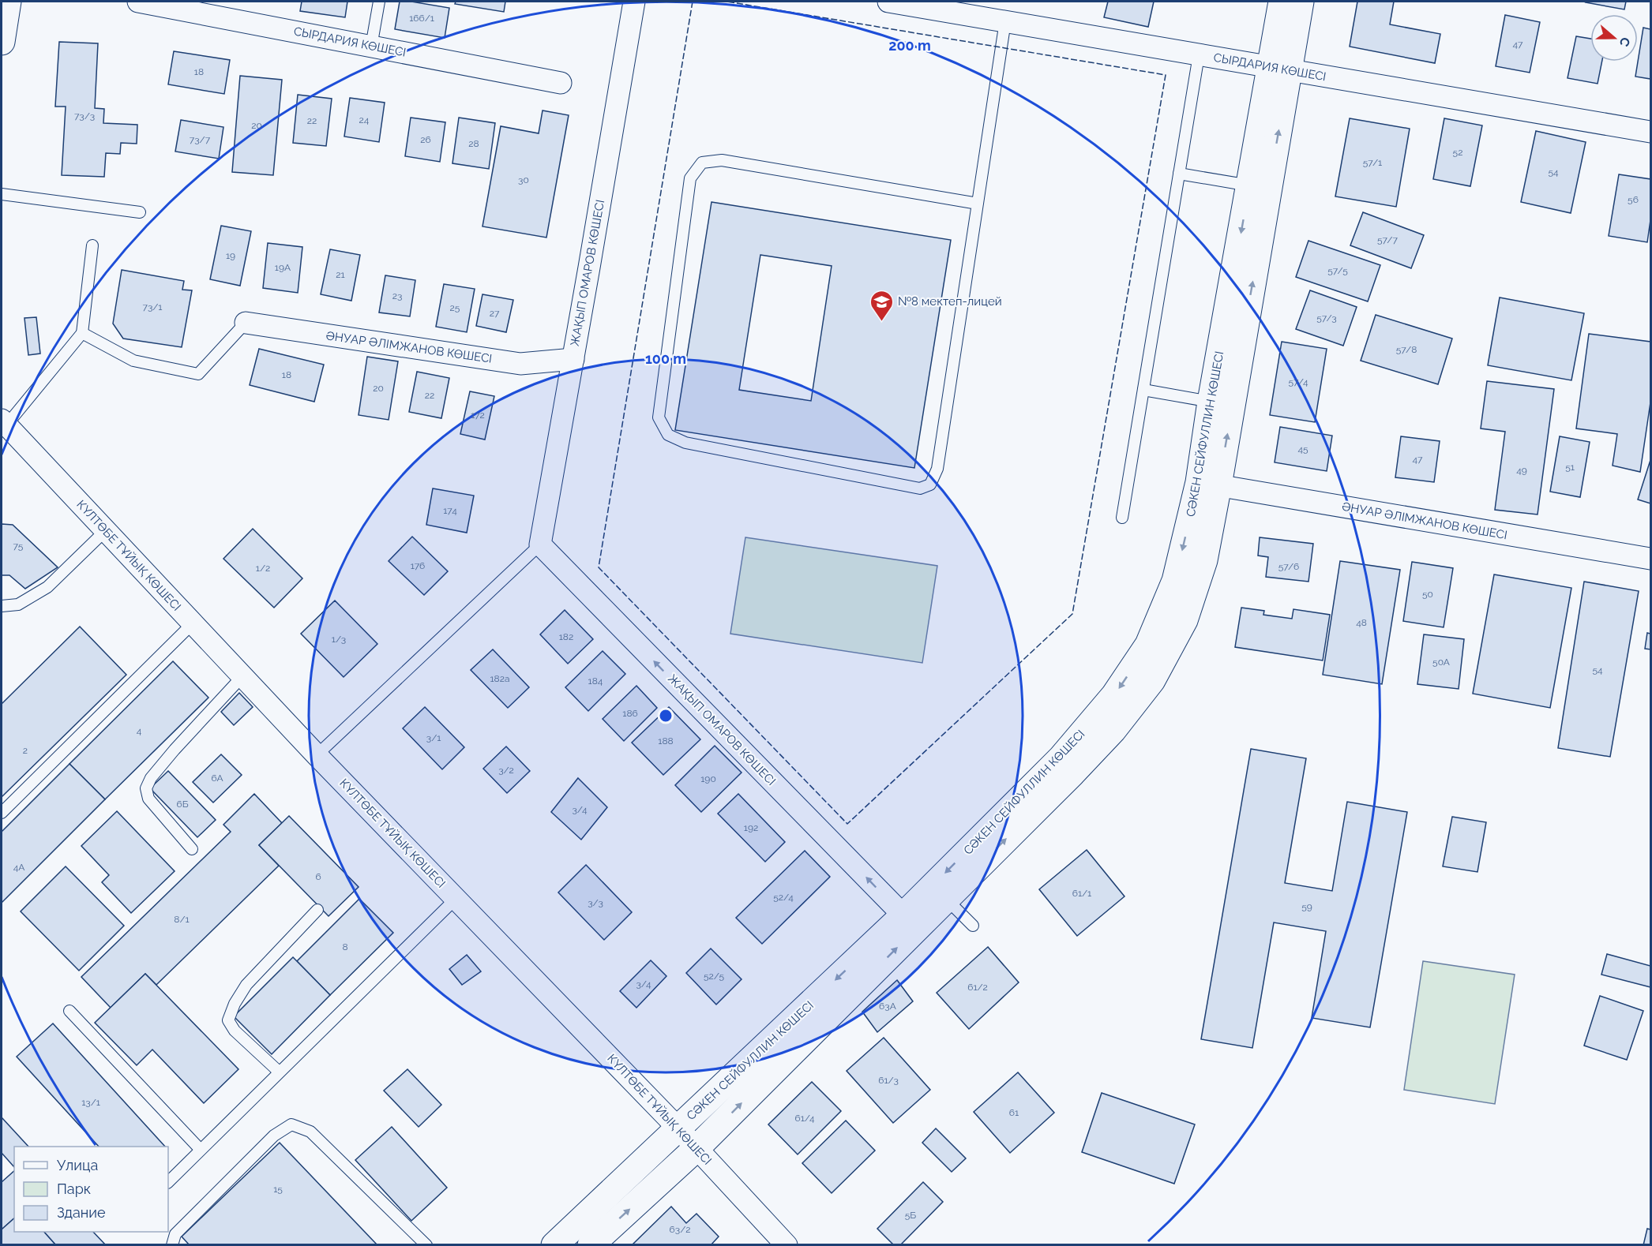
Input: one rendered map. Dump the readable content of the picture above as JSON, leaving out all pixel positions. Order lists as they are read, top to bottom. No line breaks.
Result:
{"streets":{"street":["СЫРДАРИЯ КӨШЕСІ","ЖАҚЫП ОМАРОВ КӨШЕСІ","ӘНУАР ӘЛІМЖАНОВ КӨШЕСІ","СӘКЕН СЕЙФУЛЛИН КӨШЕСІ","КҮЛТӨБЕ ТҰЙЫҚ КӨШЕСІ"]},"crossings":[["СЫРДАРИЯ КӨШЕСІ","СӘКЕН СЕЙФУЛЛИН КӨШЕСІ"],["ЖАҚЫП ОМАРОВ КӨШЕСІ","ӘНУАР ӘЛІМЖАНОВ КӨШЕСІ"],["ЖАҚЫП ОМАРОВ КӨШЕСІ","СӘКЕН СЕЙФУЛЛИН КӨШЕСІ"],["ӘНУАР ӘЛІМЖАНОВ КӨШЕСІ","СӘКЕН СЕЙФУЛЛИН КӨШЕСІ"],["СӘКЕН СЕЙФУЛЛИН КӨШЕСІ","КҮЛТӨБЕ ТҰЙЫҚ КӨШЕСІ"]],"one_way":["ЖАҚЫП ОМАРОВ КӨШЕСІ"],"places":{"school or university":["№8 мектеп-лицей"]},"house_numbers":["166/1","47","18","73/3","24","22","20","73/7","26","28","52","57/1","54","30","56","57/7","19","19А","57/5","21","23","73/1","25","27","57/3","57/8","18","57/4","20","22","172","45","47","51","49","174","75","176","57/6","1/2","50","48","182","1/3","50А","54","182а","184","186","4","3/1","188","2","3/2","6А","190","6Б","3/4","192","4А","6","61/1","52/4","3/3","59","8/1","8","52/5","3/4","61/2","63А","61/3","13/1","61","61/4","15","5Б","63/2"],"legend":["Улица","Парк","Здание"],"north":"right","rings":["200 m","100 m"]}
